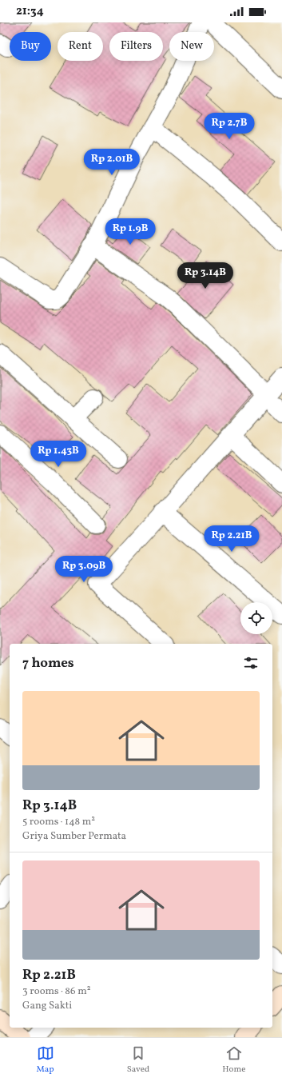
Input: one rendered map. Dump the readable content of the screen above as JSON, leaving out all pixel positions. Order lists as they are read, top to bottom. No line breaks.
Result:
{"page":{"status":"21:34","chip":["Buy","Rent","Filters","New"],"price":["Rp 2.7B","Rp 2.01B","Rp 1.9B","Rp 3.14B","Rp 1.43B","Rp 2.21B","Rp 3.09B"],"heading":"7 homes","list":[{"name":"Rp 3.14B","note":"5 rooms · 148 m² · Griya Sumber Permata"},{"name":"Rp 2.21B","note":"3 rooms · 86 m² · Gang Sakti"}],"tabs":["Map","Saved","Home"]}}
